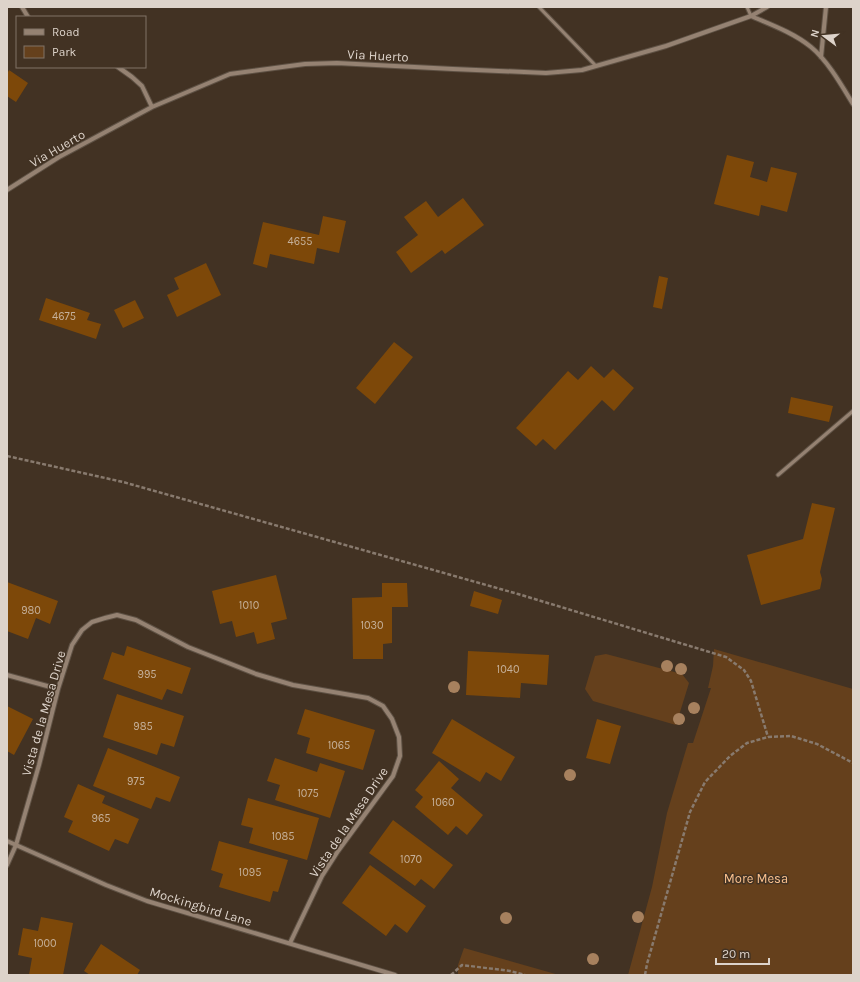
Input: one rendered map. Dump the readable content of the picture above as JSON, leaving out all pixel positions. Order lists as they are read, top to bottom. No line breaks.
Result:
{"streets":{"street":["Via Huerto","Vista de la Mesa Drive","Mockingbird Lane"]},"crossings":[["Vista de la Mesa Drive","Mockingbird Lane"]],"parks":["More Mesa"],"house_numbers":["4655","4675","1010","980","1030","1040","995","985","1065","975","1075","1060","965","1085","1070","1095","1000"],"legend":["Road","Park"],"scale_bar":"20 m","north":"left"}
